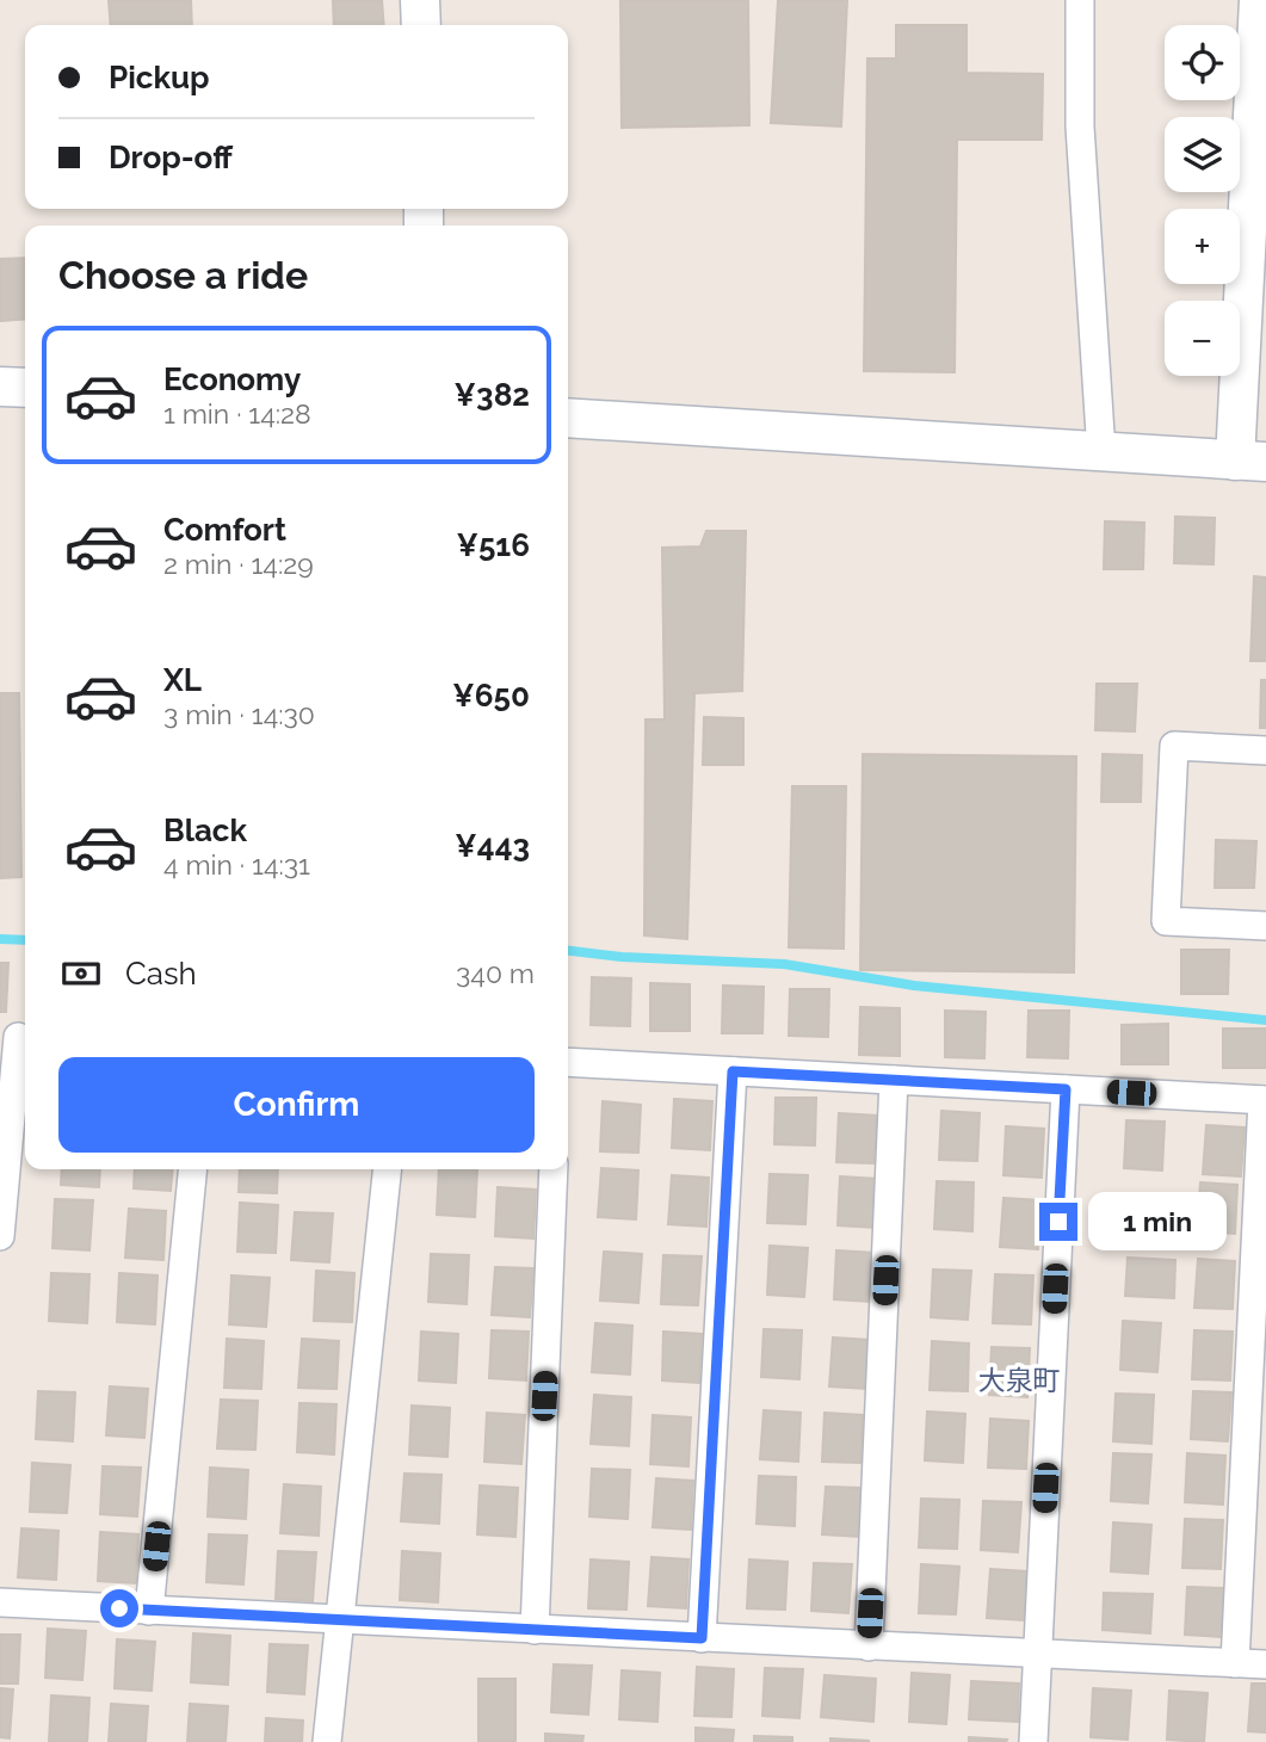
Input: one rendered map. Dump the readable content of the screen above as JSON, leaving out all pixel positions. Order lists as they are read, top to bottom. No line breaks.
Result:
{"districts":["大泉町"],"page":{"map_buttons":["+","−"],"banner":["Pickup","Drop-off"],"heading":"Choose a ride","list":[{"name":"Economy","note":"1 min · 14:28","value":"¥382"},{"name":"Comfort","note":"2 min · 14:29","value":"¥516"},{"name":"XL","note":"3 min · 14:30","value":"¥650"},{"name":"Black","note":"4 min · 14:31","value":"¥443"}],"pay":["Cash","340 m"],"buttons":"Confirm","bubble":"1 min"}}
